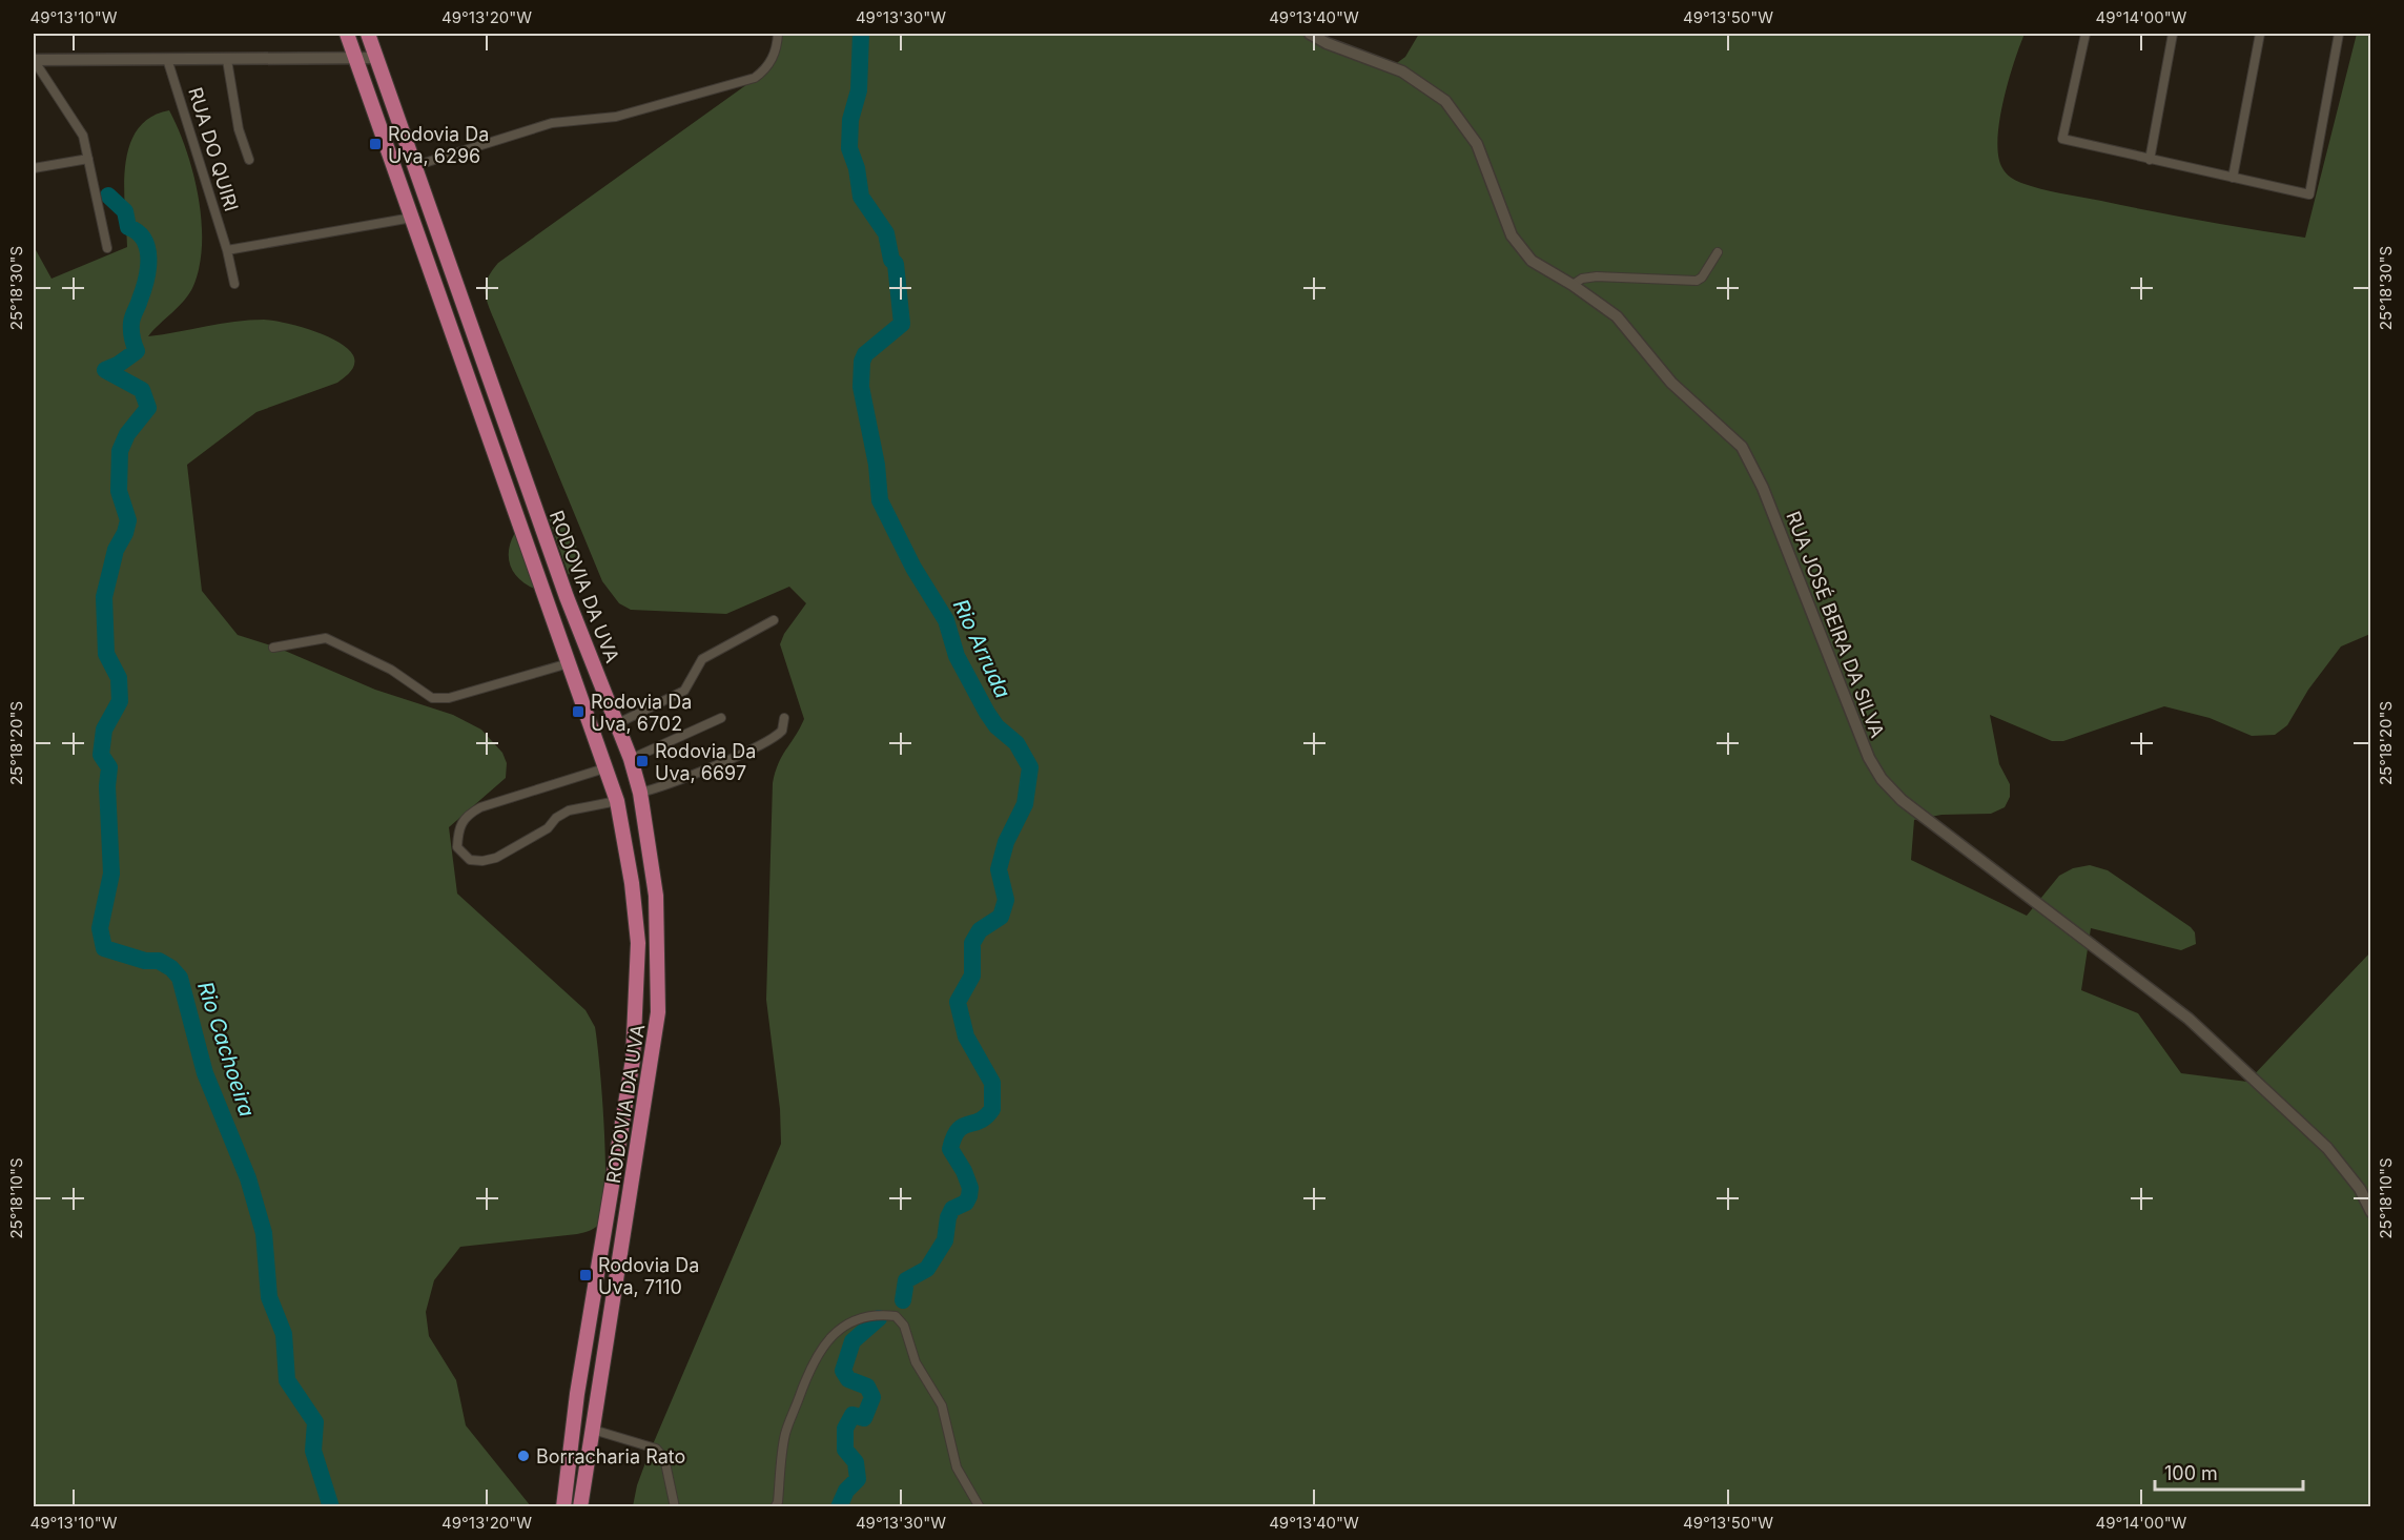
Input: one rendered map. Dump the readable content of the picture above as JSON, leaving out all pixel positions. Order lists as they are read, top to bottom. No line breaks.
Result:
{"streets":{"main road":["RODOVIA DA UVA"],"street":["RUA DO QUIRI","RUA JOSÉ BEIRA DA SILVA"]},"water":["Rio Arruda","Rio Cachoeira"],"places":{"transit":["Rodovia Da Uva, 6296","Rodovia Da Uva, 6702","Rodovia Da Uva, 6697","Rodovia Da Uva, 7110"],"other":["Borracharia Rato"]},"scale_bar":"100 m","coordinates":["49°13'10\"W","49°13'20\"W","49°13'30\"W","49°13'40\"W","49°13'50\"W","49°14'00\"W","25°18'30\"S","25°18'20\"S","25°18'10\"S"]}
